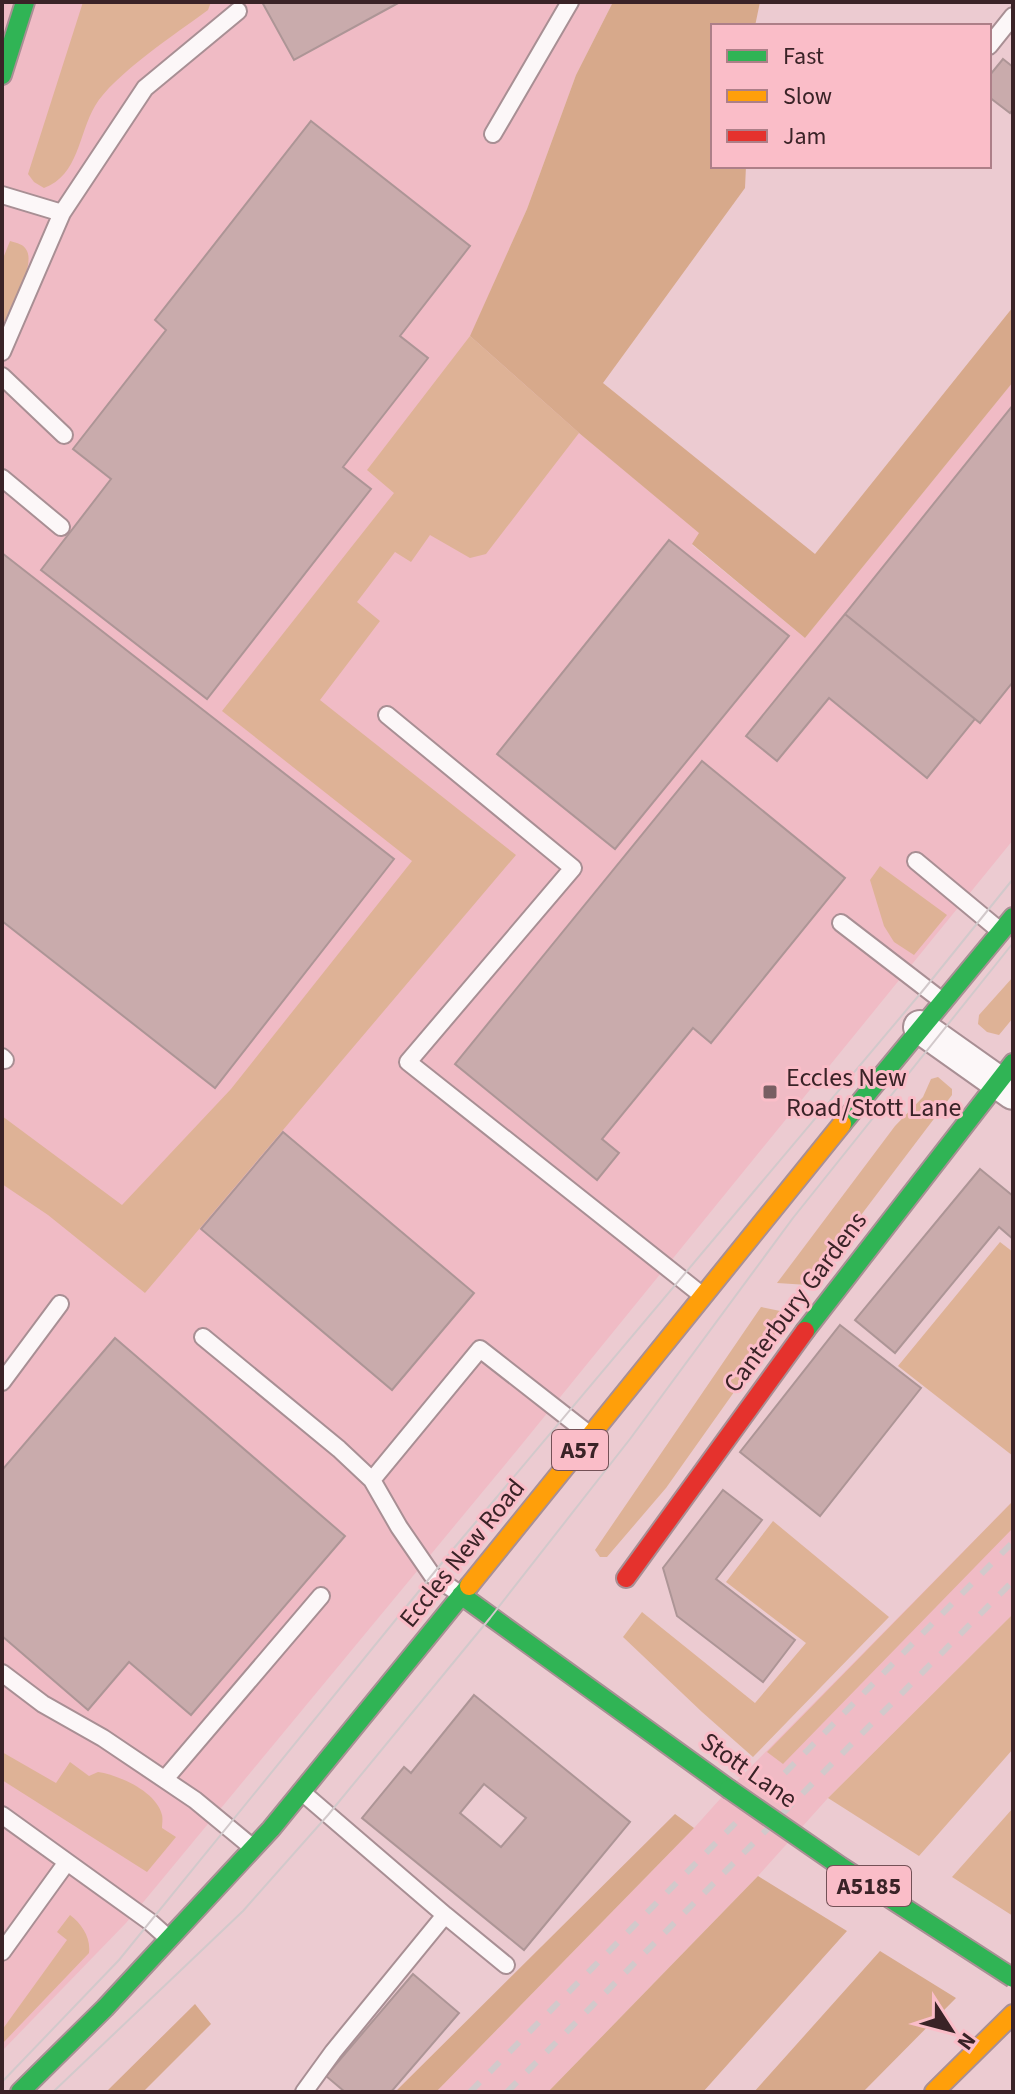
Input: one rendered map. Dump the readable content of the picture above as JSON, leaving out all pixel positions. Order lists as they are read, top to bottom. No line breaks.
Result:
{"streets":{"main road":["Canterbury Gardens","A57","Eccles New Road","Stott Lane","A5185"]},"crossings":[["Eccles New Road","Stott Lane"]],"places":{"transit":["Eccles New Road/Stott Lane"]},"legend":["Fast","Slow","Jam"],"north":"bottom right"}
